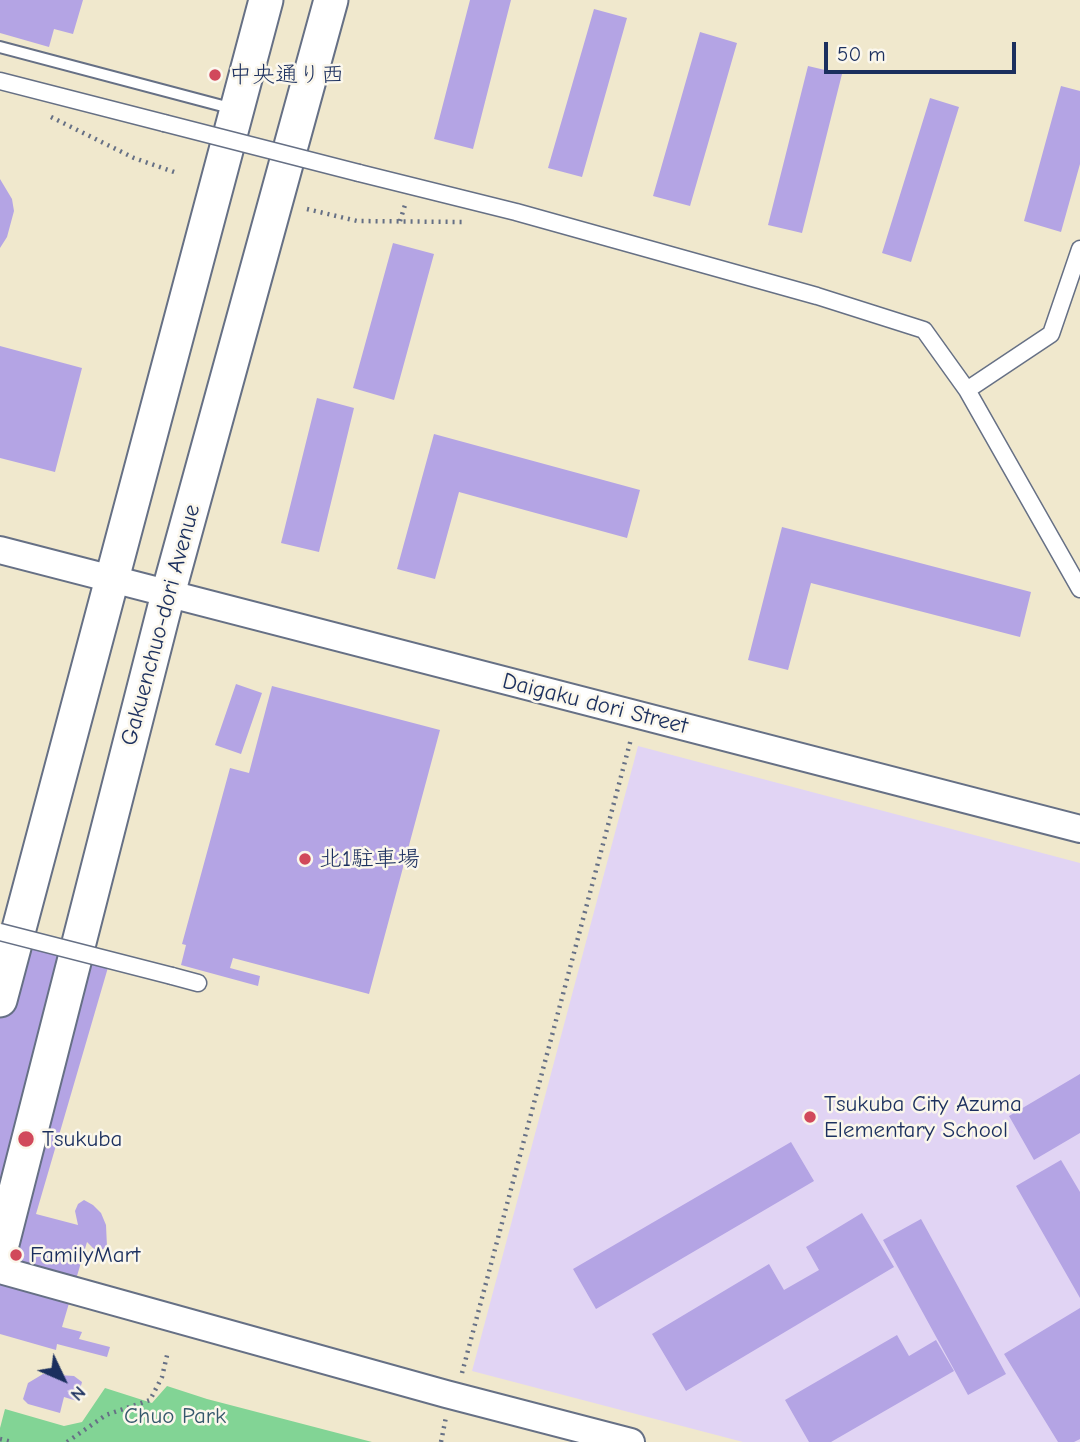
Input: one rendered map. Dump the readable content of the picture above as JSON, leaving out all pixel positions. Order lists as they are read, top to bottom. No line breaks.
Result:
{"streets":{"main road":["Gakuenchuo-dori Avenue"],"street":["Daigaku dori Street"]},"crossings":[["Gakuenchuo-dori Avenue","Daigaku dori Street"]],"parks":["Chuo Park"],"places":["中央通り西","北1駐車場","Tsukuba City Azuma Elementary School","Tsukuba","FamilyMart"],"scale_bar":"50 m","north":"bottom right"}
